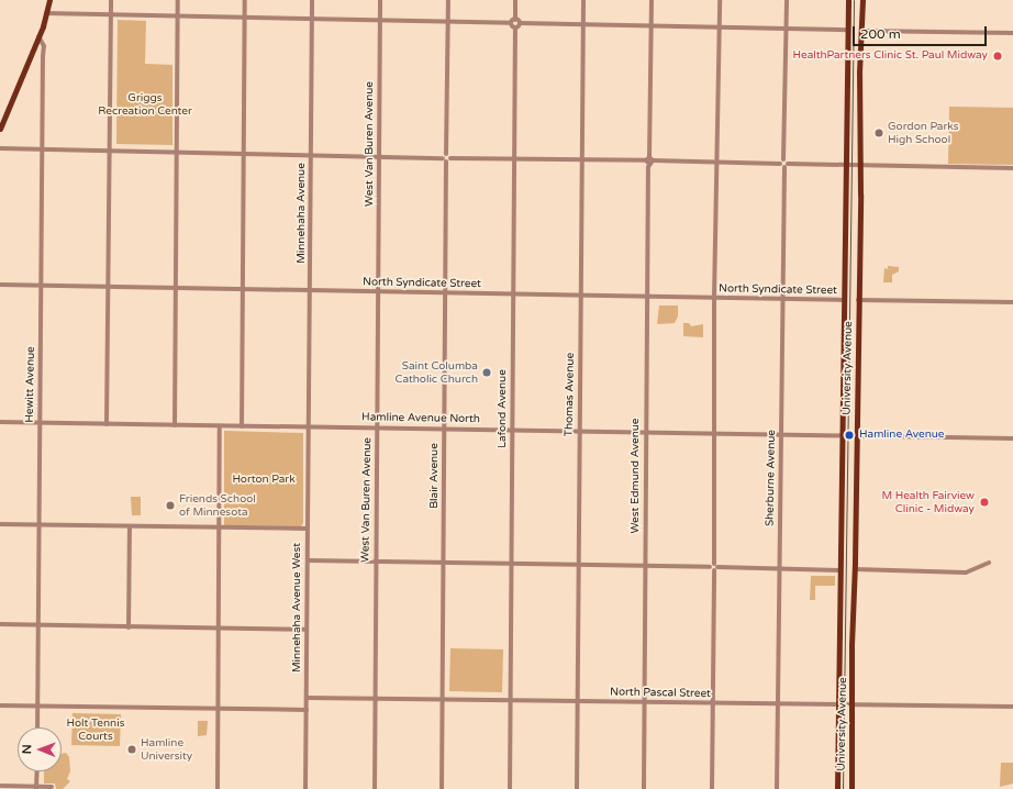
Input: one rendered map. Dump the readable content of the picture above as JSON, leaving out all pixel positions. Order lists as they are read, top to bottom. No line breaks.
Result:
{"streets":{"main road":["University Avenue"],"street":["West Van Buren Avenue","Minnehaha Avenue","North Syndicate Street","Hewitt Avenue","Thomas Avenue","Lafond Avenue","Hamline Avenue North","Blair Avenue","West Edmund Avenue","Sherburne Avenue","Minnehaha Avenue West","North Pascal Street"]},"crossings":[["West Van Buren Avenue","North Syndicate Street"],["West Van Buren Avenue","Hamline Avenue North"],["West Van Buren Avenue","North Pascal Street"],["Minnehaha Avenue","North Syndicate Street"],["Minnehaha Avenue","Hamline Avenue North"],["Minnehaha Avenue","Minnehaha Avenue West"],["North Syndicate Street","University Avenue"],["North Syndicate Street","Hewitt Avenue"],["North Syndicate Street","Thomas Avenue"],["North Syndicate Street","Lafond Avenue"],["North Syndicate Street","Blair Avenue"],["North Syndicate Street","West Edmund Avenue"],["North Syndicate Street","Sherburne Avenue"],["University Avenue","Hamline Avenue North"],["University Avenue","North Pascal Street"],["Hewitt Avenue","Hamline Avenue North"],["Thomas Avenue","Hamline Avenue North"],["Thomas Avenue","North Pascal Street"],["Lafond Avenue","Hamline Avenue North"],["Lafond Avenue","North Pascal Street"],["Hamline Avenue North","Blair Avenue"],["Hamline Avenue North","West Edmund Avenue"],["Hamline Avenue North","Sherburne Avenue"],["Hamline Avenue North","Minnehaha Avenue West"],["Blair Avenue","North Pascal Street"],["West Edmund Avenue","North Pascal Street"],["Sherburne Avenue","North Pascal Street"],["Minnehaha Avenue West","North Pascal Street"]],"parks":["Griggs Recreation Center","Horton Park","Holt Tennis Courts"],"places":["HealthPartners Clinic St. Paul Midway","Gordon Parks High School","Saint Columba Catholic Church","Hamline Avenue","M Health Fairview Clinic - Midway","Friends School of Minnesota","Hamline University"],"scale_bar":"200 m","north":"left"}
